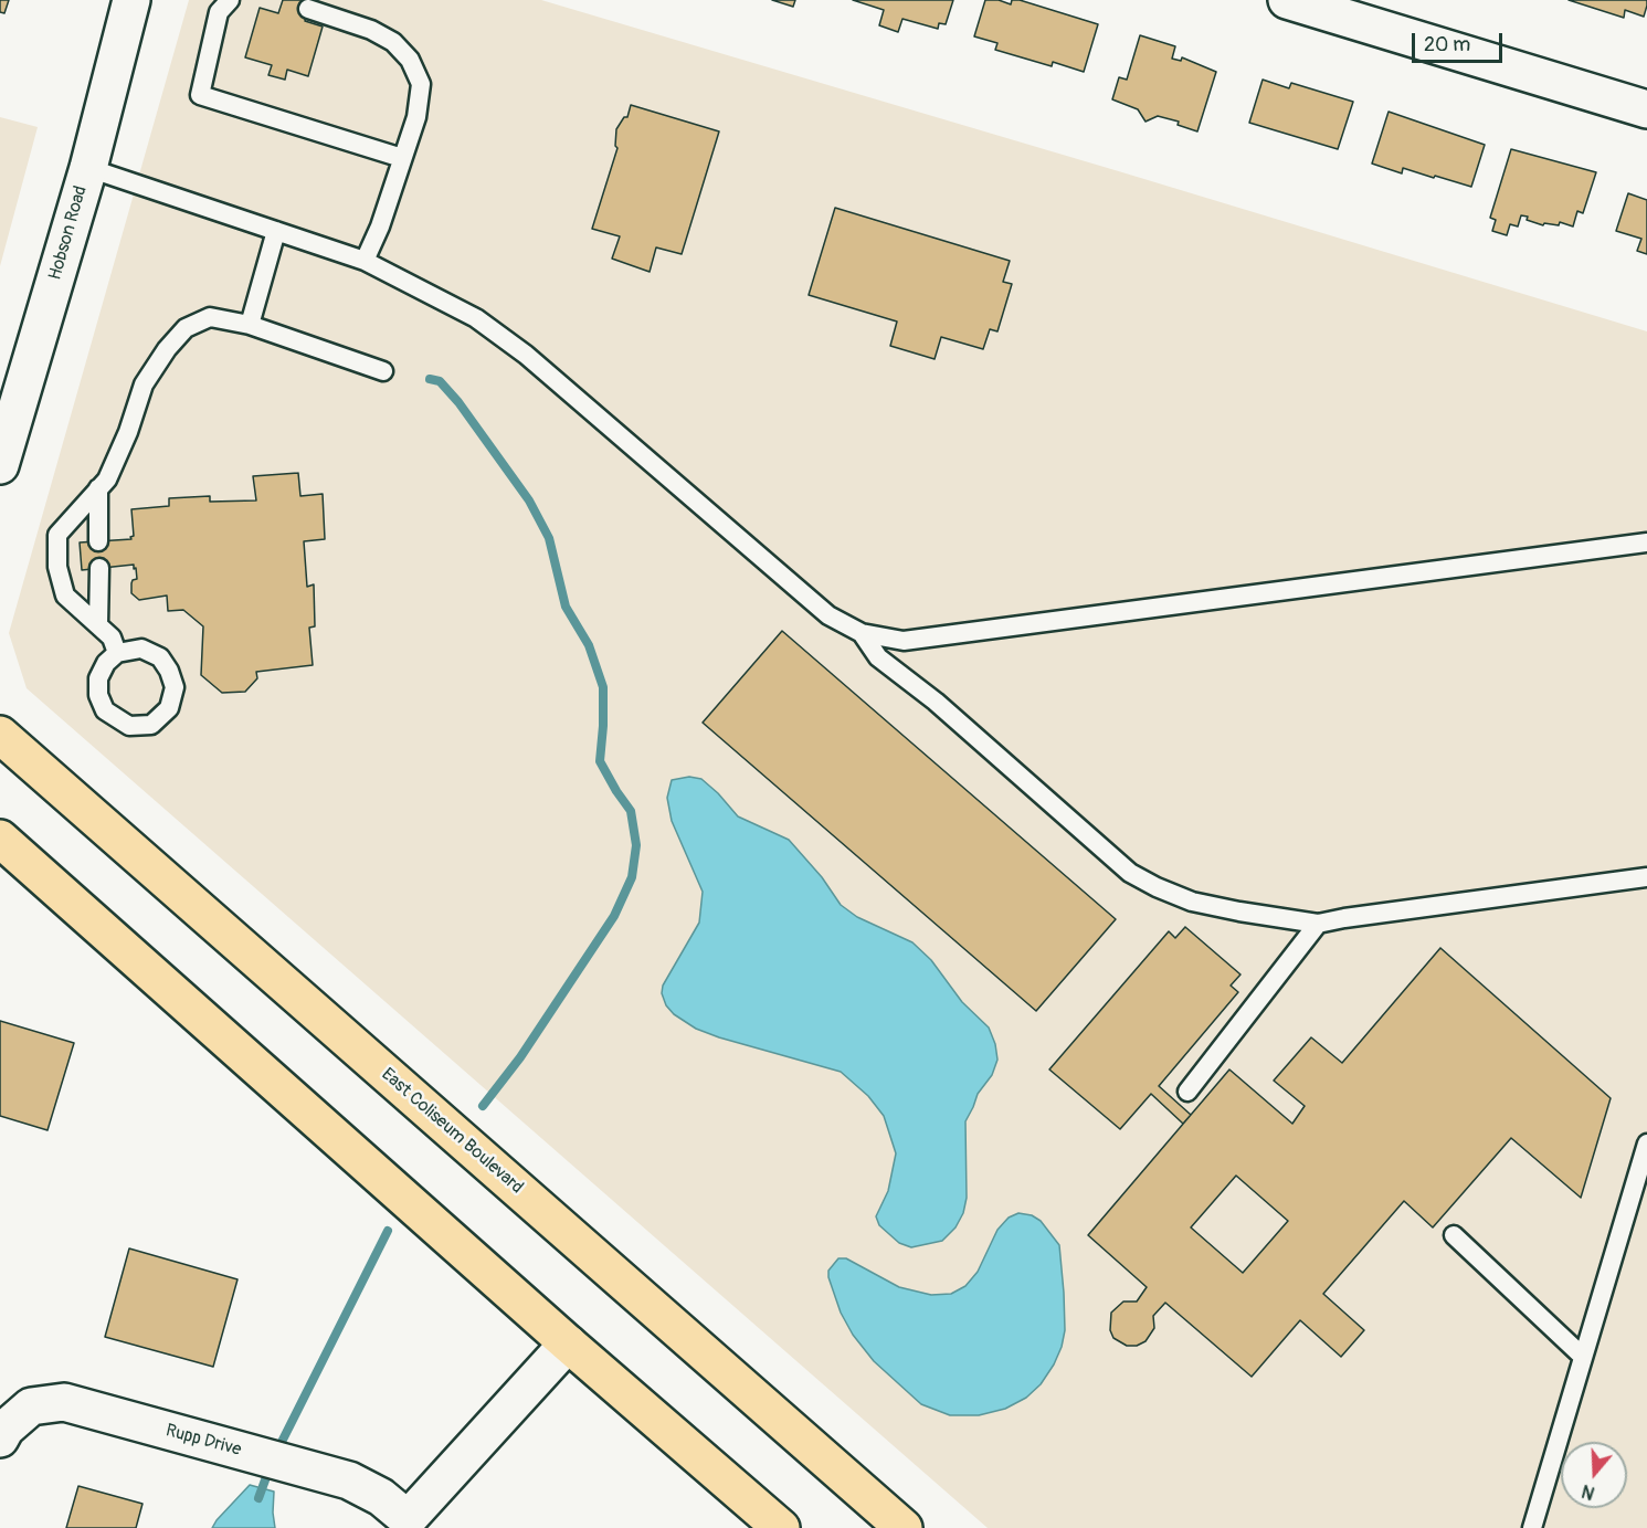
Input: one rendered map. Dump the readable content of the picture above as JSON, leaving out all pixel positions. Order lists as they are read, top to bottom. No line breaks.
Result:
{"streets":{"highway":["East Coliseum Boulevard"],"street":["Hobson Road","Rupp Drive"]},"scale_bar":"20 m","north":"bottom"}
